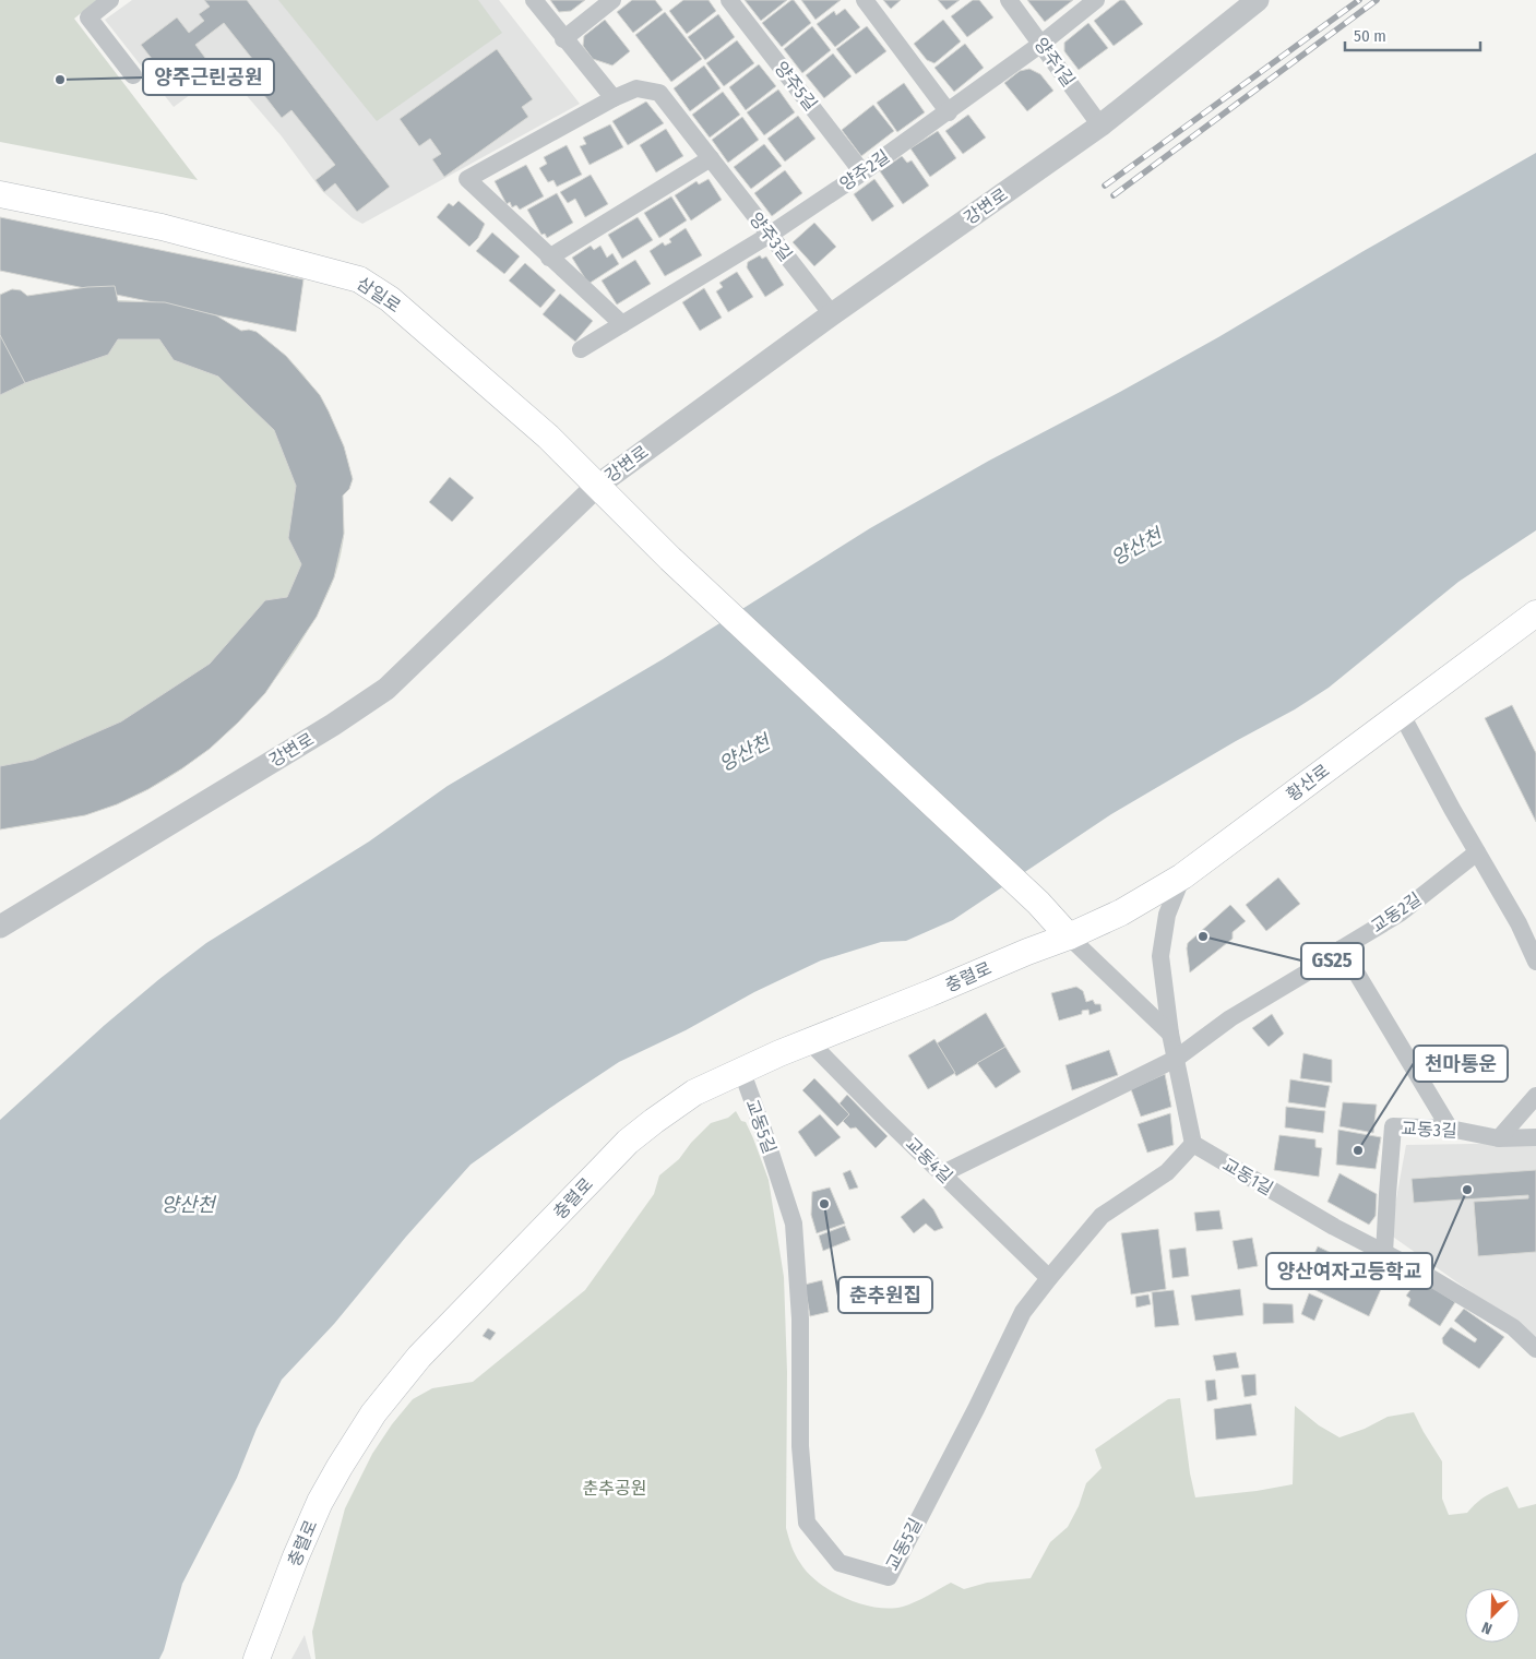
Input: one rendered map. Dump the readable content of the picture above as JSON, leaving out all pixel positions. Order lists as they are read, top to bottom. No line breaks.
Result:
{"streets":{"main road":["삼일로","황산로","충렬로"],"street":["양주1길","양주5길","양주2길","강변로","양주3길","교동2길","교동5길","교동3길","교동4길","교동1길"]},"crossings":[["양주1길","양주2길"],["양주1길","강변로"],["양주5길","양주2길"],["양주2길","양주3길"],["강변로","양주3길"],["강변로","삼일로"],["삼일로","황산로"],["삼일로","충렬로"],["황산로","충렬로"],["교동2길","교동4길"],["충렬로","교동5길"],["충렬로","교동4길"],["교동5길","교동4길"],["교동5길","교동1길"],["교동3길","교동1길"]],"water":["양산천"],"parks":["춘추공원"],"places":["양주근린공원","GS25","천마통운","양산여자고등학교","춘추원집"],"scale_bar":"50 m","north":"bottom left"}
